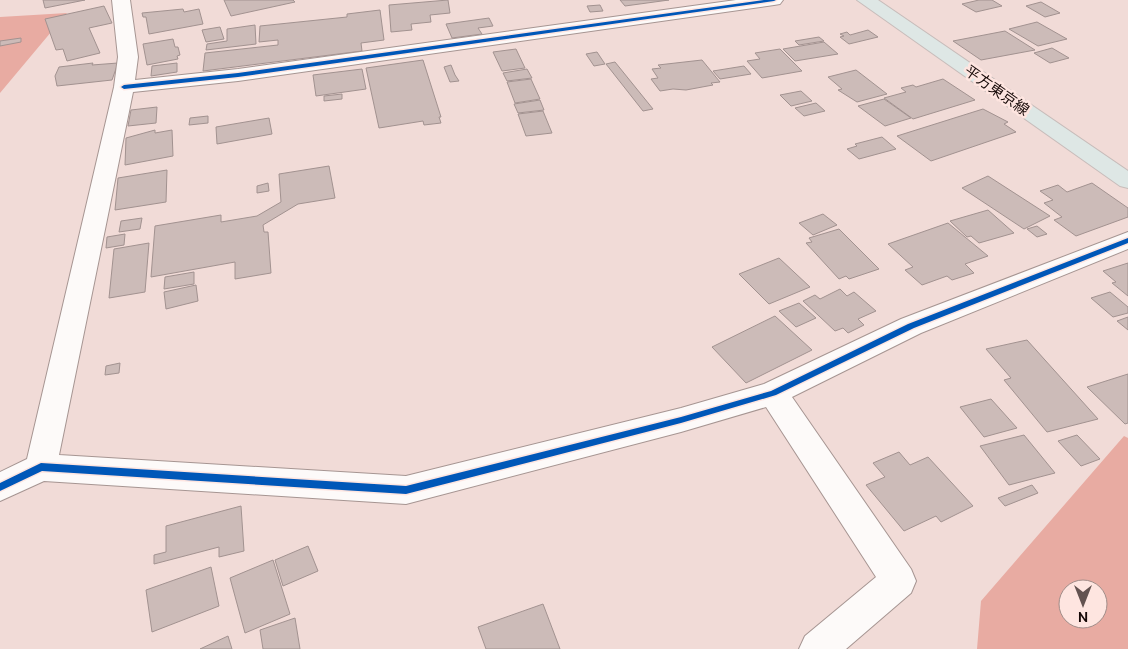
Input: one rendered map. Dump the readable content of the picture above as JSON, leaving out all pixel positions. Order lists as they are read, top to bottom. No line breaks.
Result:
{"streets":{"main road":["平方東京線"]},"north":"bottom"}
